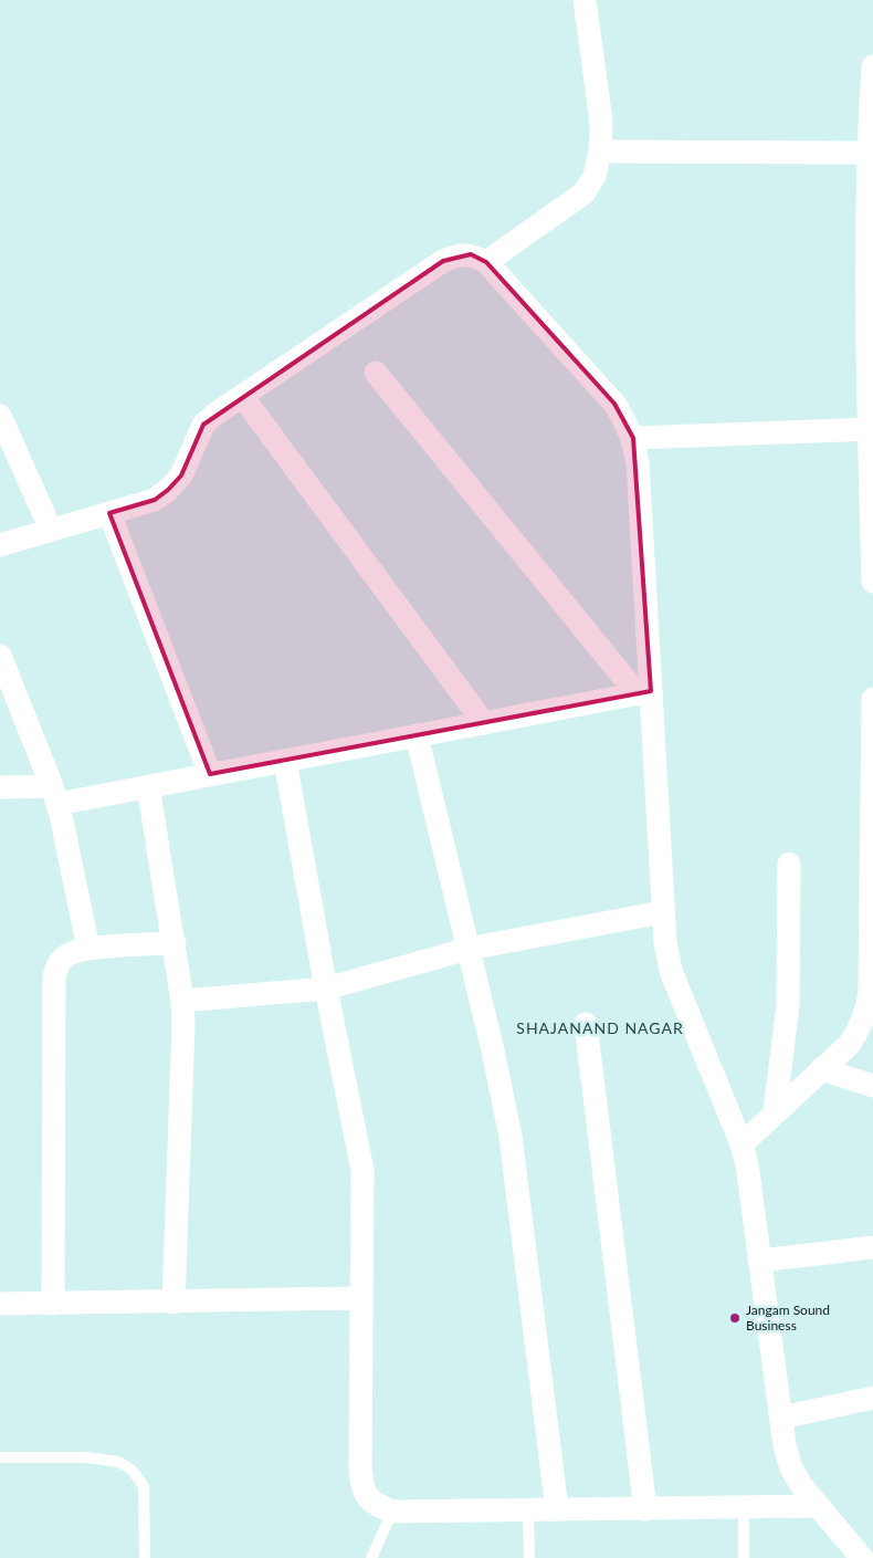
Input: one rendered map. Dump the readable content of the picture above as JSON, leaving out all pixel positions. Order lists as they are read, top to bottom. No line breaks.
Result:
{"districts":["SHAJANAND NAGAR"],"places":["Jangam Sound Business"]}
